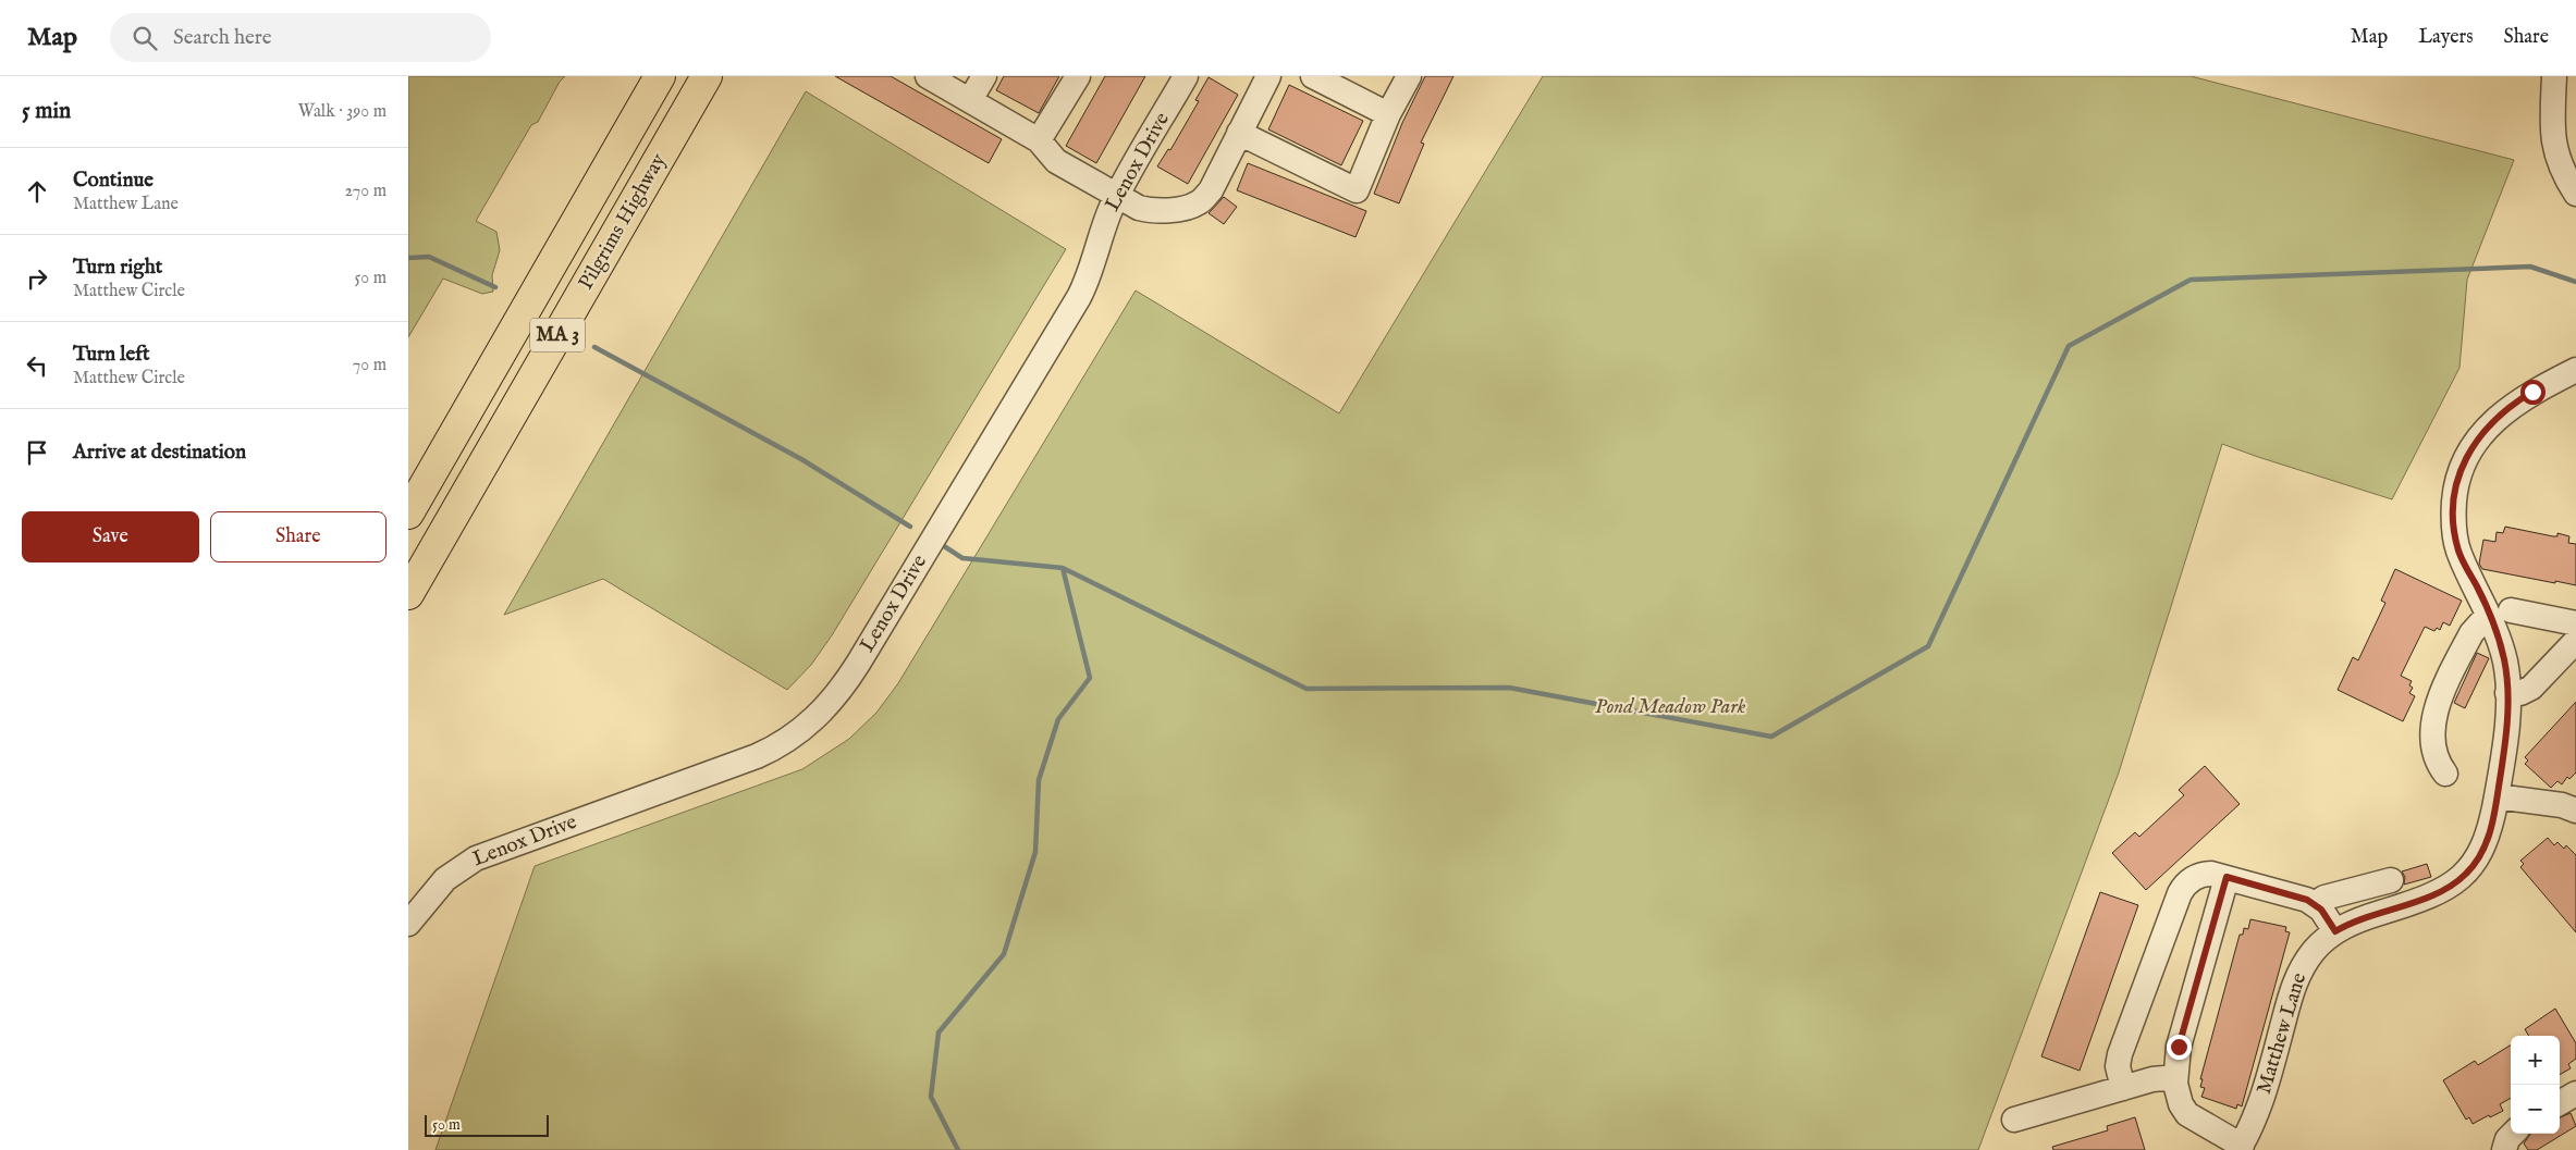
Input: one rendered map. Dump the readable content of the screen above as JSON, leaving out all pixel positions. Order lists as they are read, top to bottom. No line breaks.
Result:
{"streets":{"highway":["Pilgrims Highway","MA 3"],"street":["Lenox Drive","Matthew Lane"]},"parks":["Pond Meadow Park"],"scale_bar":"50 m","page":{"header":"Map","search":"Search here","nav":["Map","Layers","Share"],"heading":["5 min","Walk · 390 m"],"list":[["Continue","Matthew Lane","270 m"],["Turn right","Matthew Circle","50 m"],["Turn left","Matthew Circle","70 m"],"Arrive at destination"],"buttons":["Save","Share"],"map_buttons":["+","−"],"scale":"50 m"}}
